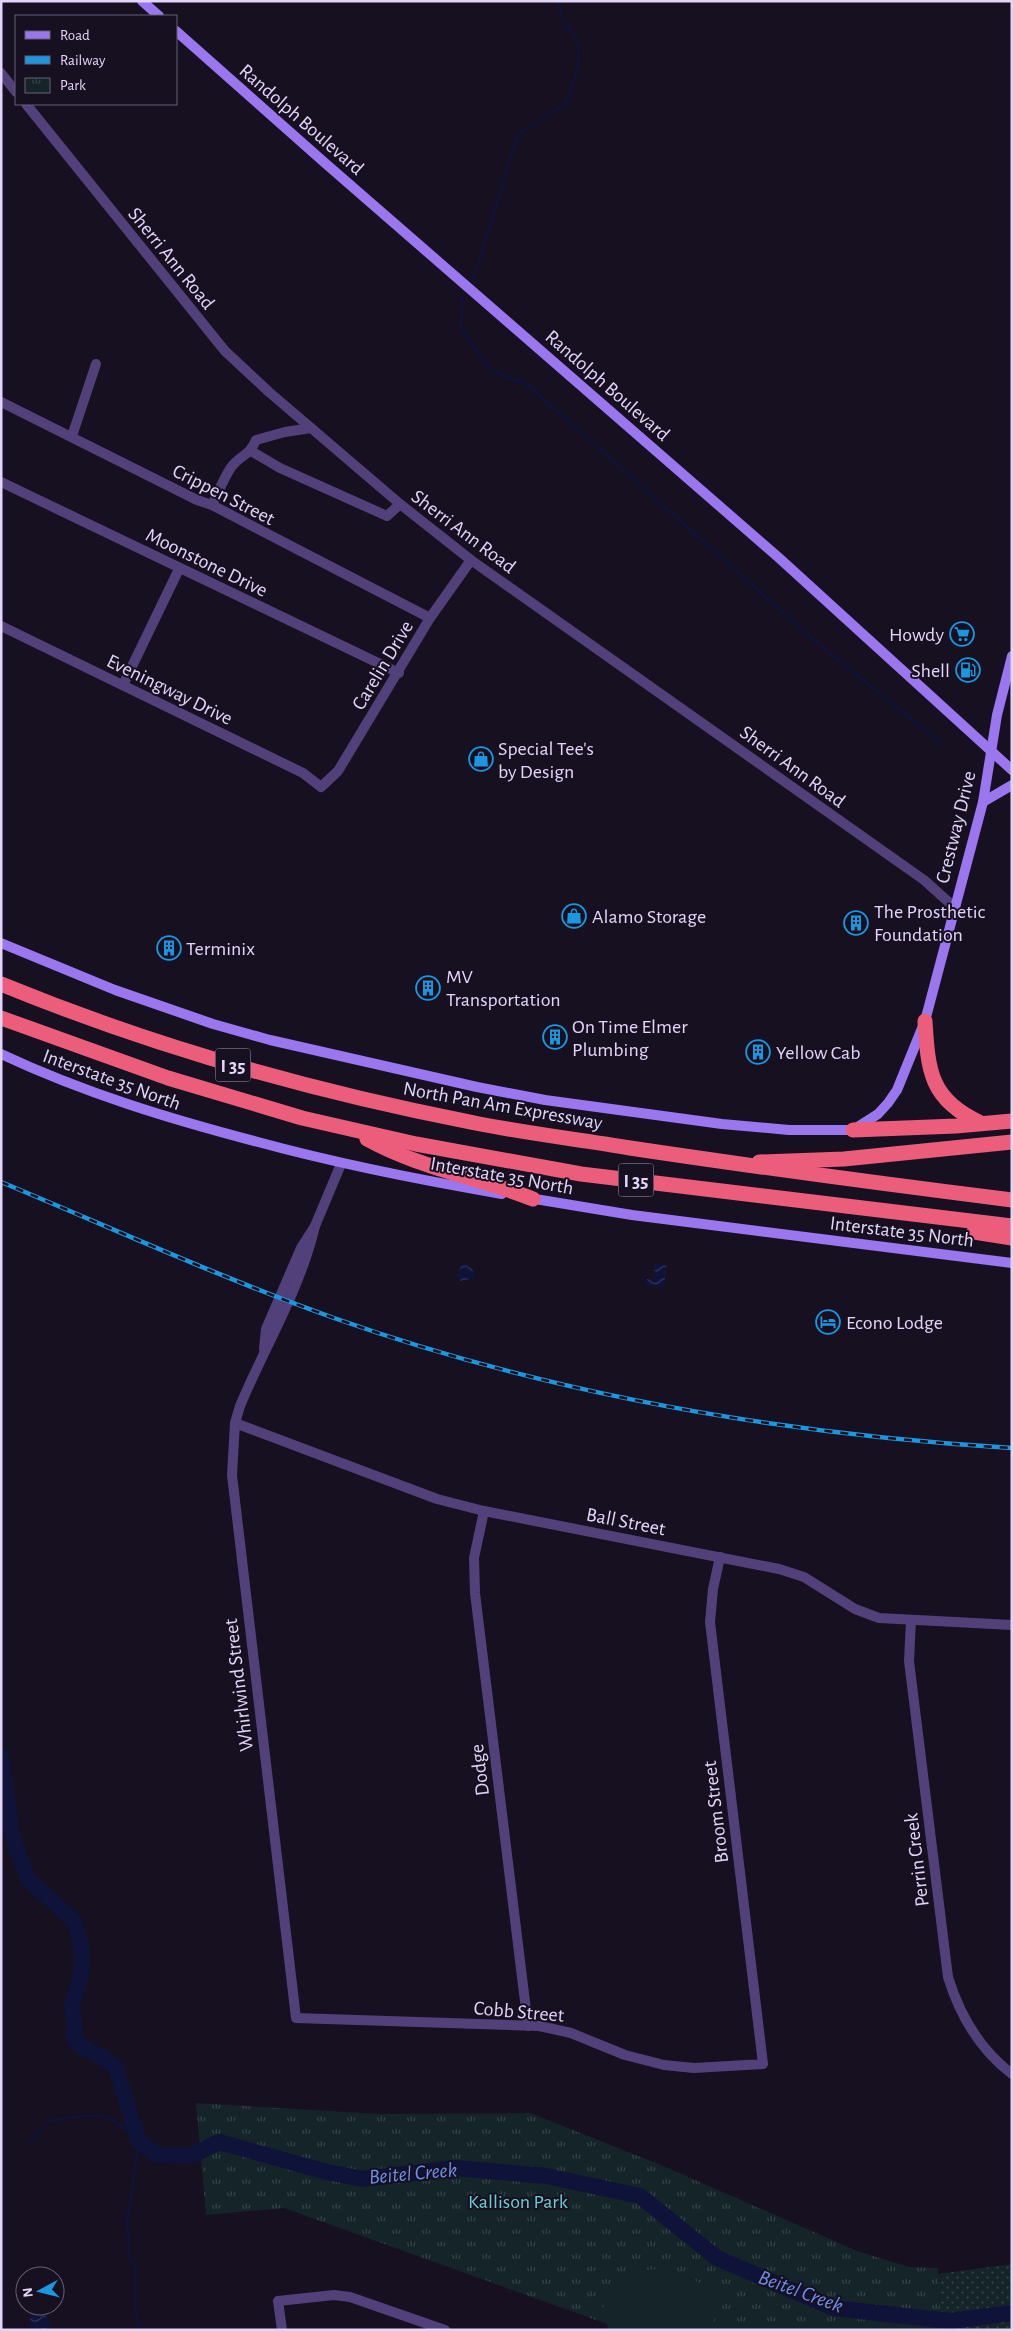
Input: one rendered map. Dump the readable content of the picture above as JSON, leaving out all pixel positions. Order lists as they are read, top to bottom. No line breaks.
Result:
{"streets":{"highway":["I 35","North Pan Am Expressway"],"main road":["Randolph Boulevard","Crestway Drive","Interstate 35 North"],"street":["Sherri Ann Road","Crippen Street","Moonstone Drive","Carelin Drive","Eveningway Drive","Ball Street","Whirlwind Street","Dodge","Broom Street","Perrin Creek","Cobb Street"]},"crossings":[["Randolph Boulevard","Crestway Drive"],["Sherri Ann Road","Carelin Drive"],["Sherri Ann Road","Crestway Drive"],["Crippen Street","Carelin Drive"],["Moonstone Drive","Carelin Drive"],["Carelin Drive","Eveningway Drive"],["Interstate 35 North","Whirlwind Street"],["Ball Street","Whirlwind Street"],["Ball Street","Dodge"],["Ball Street","Broom Street"],["Ball Street","Perrin Creek"],["Whirlwind Street","Cobb Street"],["Dodge","Cobb Street"],["Broom Street","Cobb Street"]],"water":["Beitel Creek"],"parks":["Kallison Park"],"places":{"supermarket":["Howdy"],"fuel station":["Shell"],"shop":["Special Tee's by Design","Alamo Storage"],"building":["The Prosthetic Foundation","Terminix","MV Transportation","On Time Elmer Plumbing","Yellow Cab"],"hotel":["Econo Lodge"]},"legend":["Road","Railway","Park"],"north":"left"}
